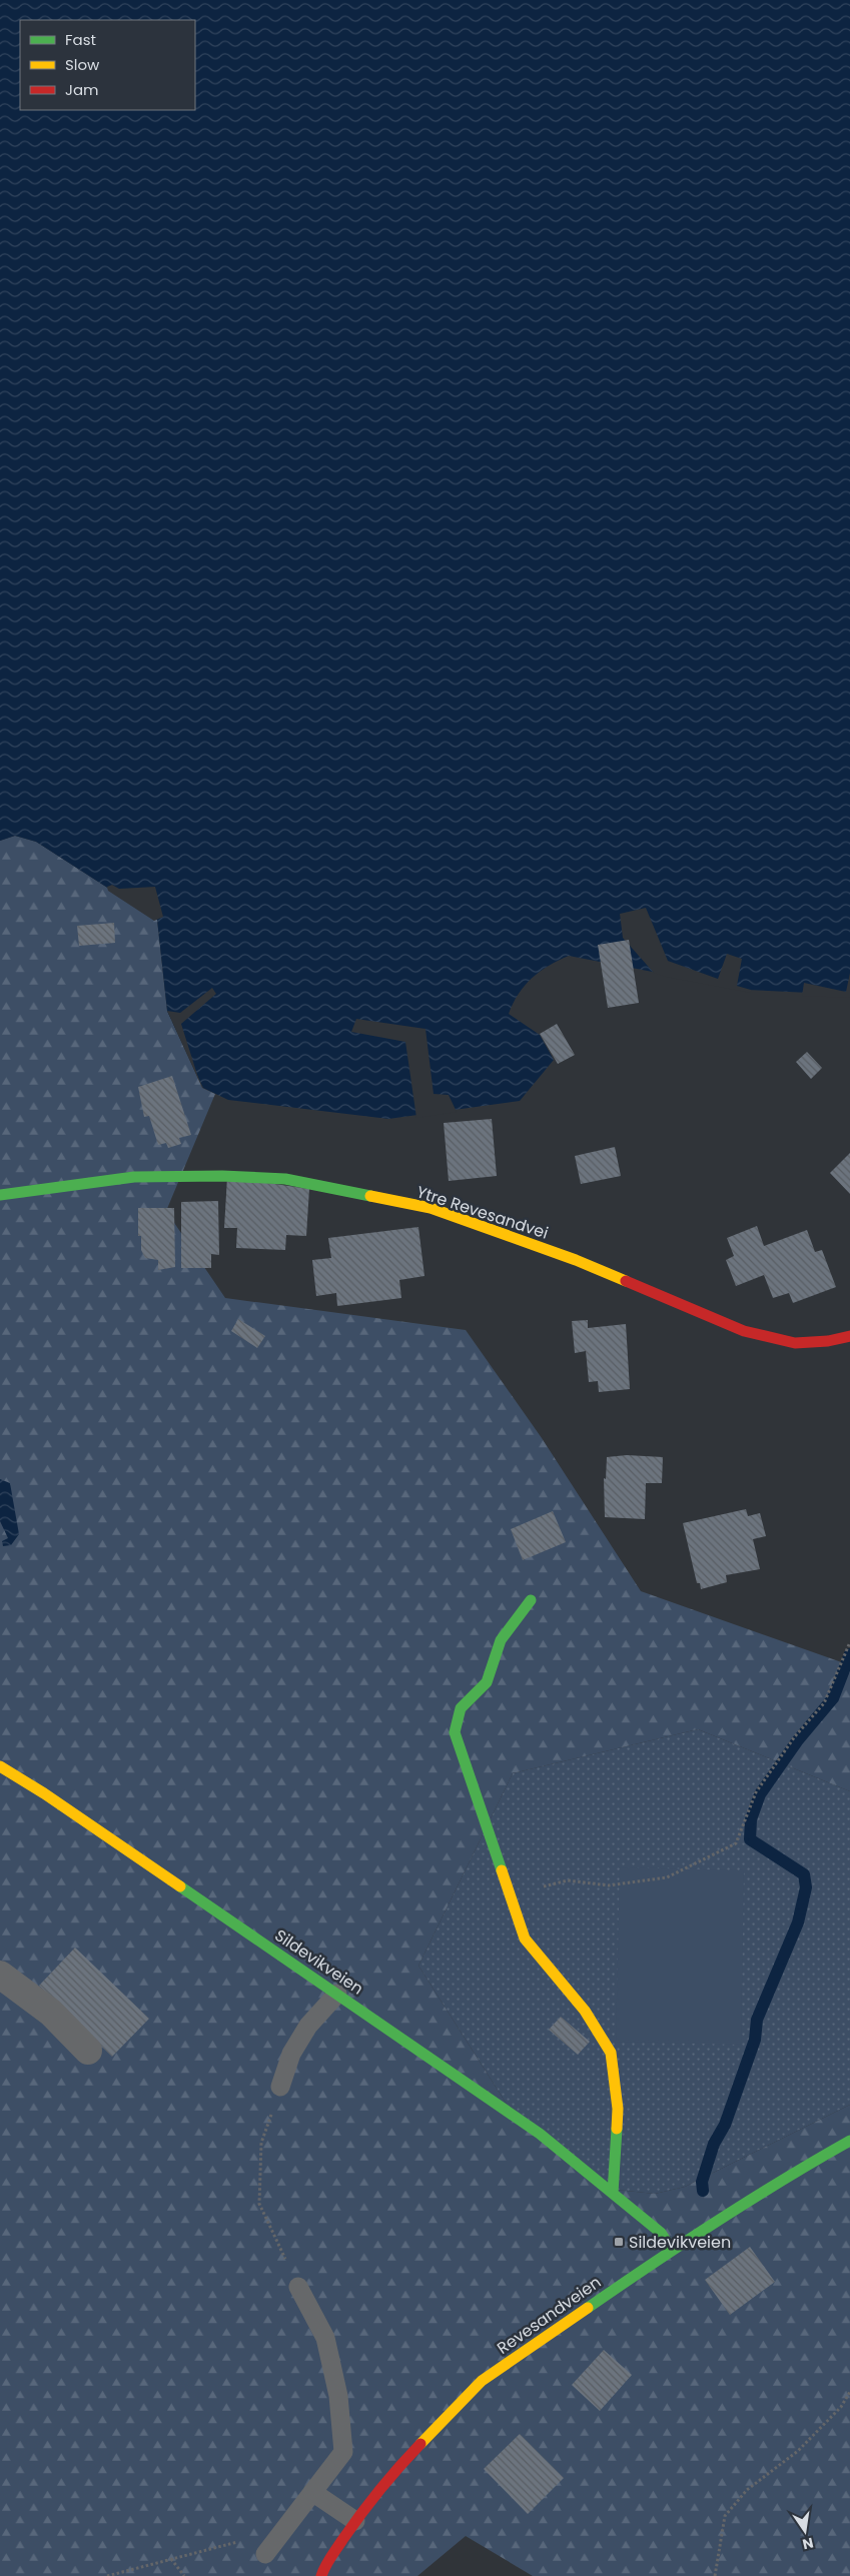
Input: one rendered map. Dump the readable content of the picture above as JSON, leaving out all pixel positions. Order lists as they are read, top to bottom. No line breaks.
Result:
{"streets":{"street":["Ytre Revesandvei","Sildevikveien","Revesandveien"]},"crossings":[["Sildevikveien","Revesandveien"]],"places":{"transit":["Sildevikveien"]},"legend":["Fast","Slow","Jam"],"north":"bottom"}
